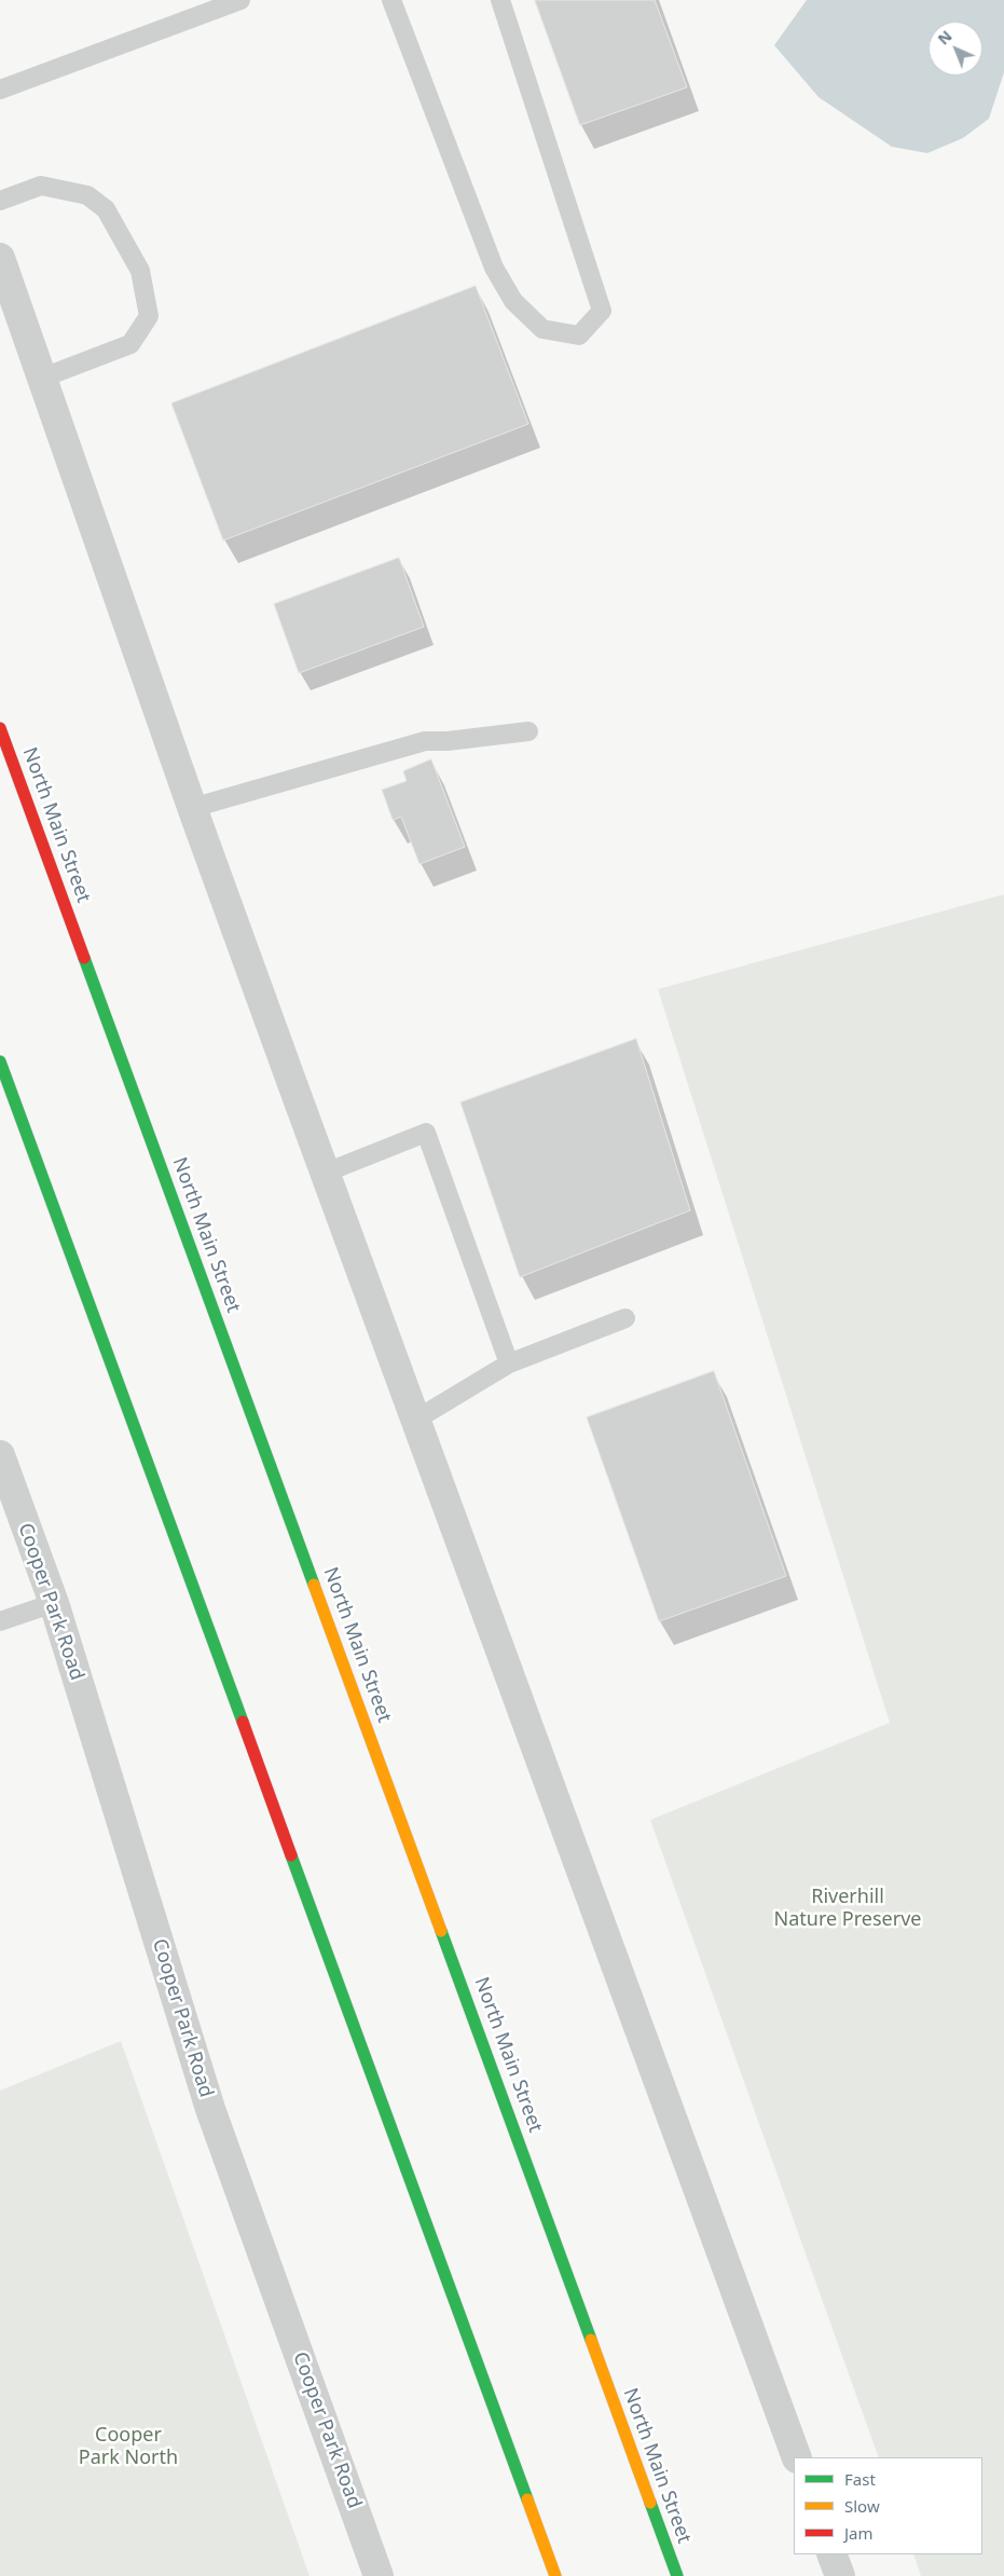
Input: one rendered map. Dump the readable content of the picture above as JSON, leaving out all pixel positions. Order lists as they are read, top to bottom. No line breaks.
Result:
{"streets":{"highway":["North Main Street"],"street":["Cooper Park Road"]},"parks":["Riverhill Nature Preserve","Cooper Park North"],"legend":["Fast","Slow","Jam"],"north":"top left"}
